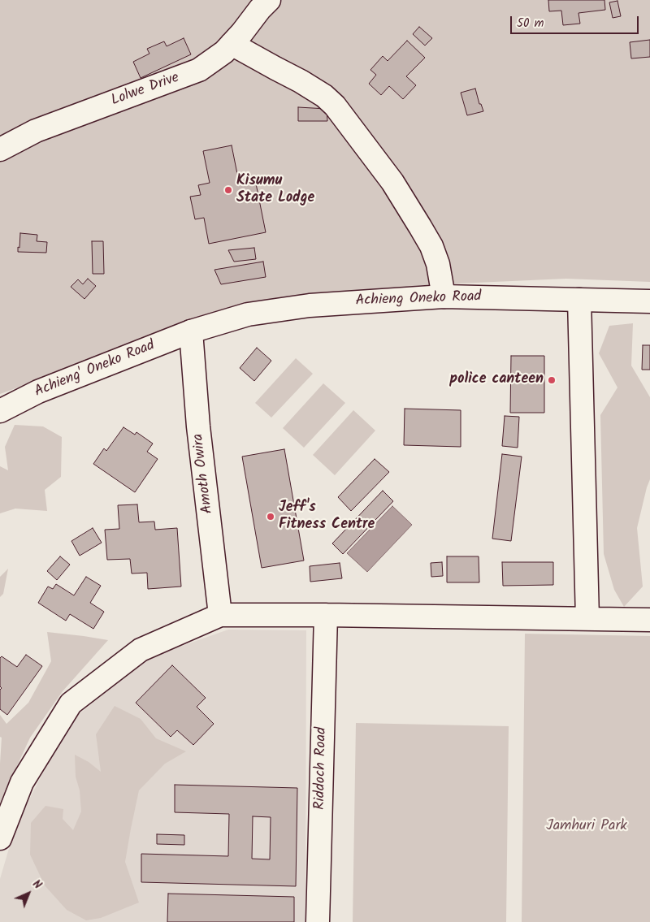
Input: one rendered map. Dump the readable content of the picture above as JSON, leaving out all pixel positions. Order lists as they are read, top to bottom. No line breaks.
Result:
{"streets":{"street":["Lolwe Drive","Achieng Oneko Road","Achieng' Oneko Road","Amoth Owira","Riddoch Road"]},"crossings":[["Achieng Oneko Road","Achieng' Oneko Road"],["Achieng Oneko Road","Amoth Owira"],["Achieng' Oneko Road","Amoth Owira"]],"parks":["Jamhuri Park"],"places":["Kisumu State Lodge","police canteen","Jeff's Fitness Centre"],"scale_bar":"50 m","north":"top right"}
